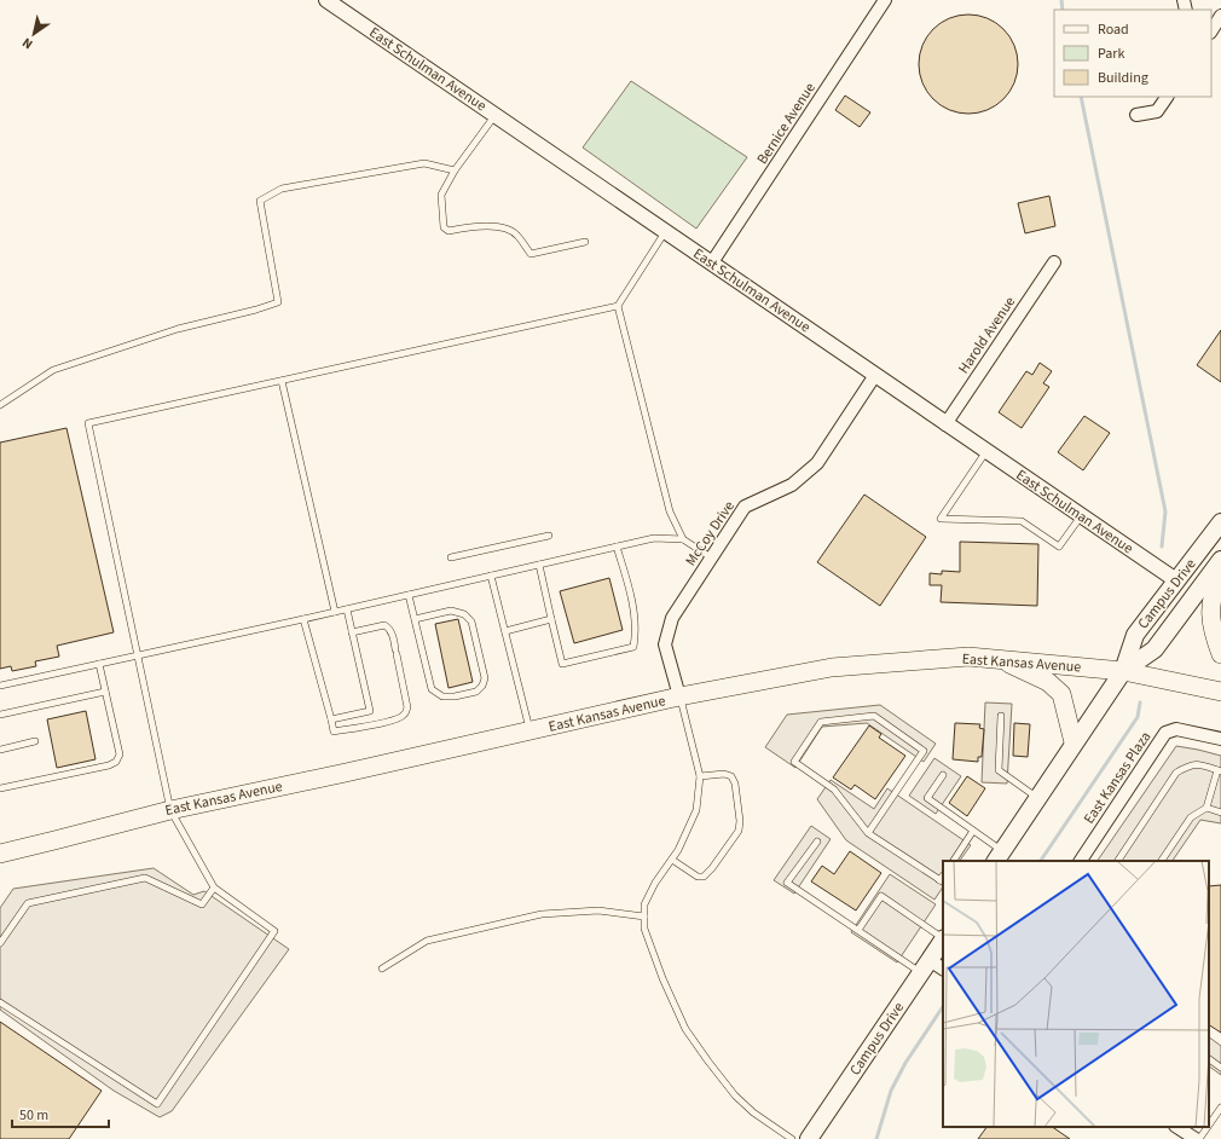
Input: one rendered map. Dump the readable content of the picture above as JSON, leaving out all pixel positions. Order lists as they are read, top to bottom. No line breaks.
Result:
{"streets":{"main road":["Campus Drive","East Kansas Avenue"],"street":["East Schulman Avenue","Bernice Avenue","Harold Avenue","McCoy Drive","East Kansas Plaza"]},"crossings":[["East Schulman Avenue","Bernice Avenue"],["East Schulman Avenue","Harold Avenue"],["East Schulman Avenue","McCoy Drive"],["East Schulman Avenue","Campus Drive"],["McCoy Drive","East Kansas Avenue"],["Campus Drive","East Kansas Avenue"]],"legend":["Road","Park","Building"],"scale_bar":"50 m","north":"bottom left"}
